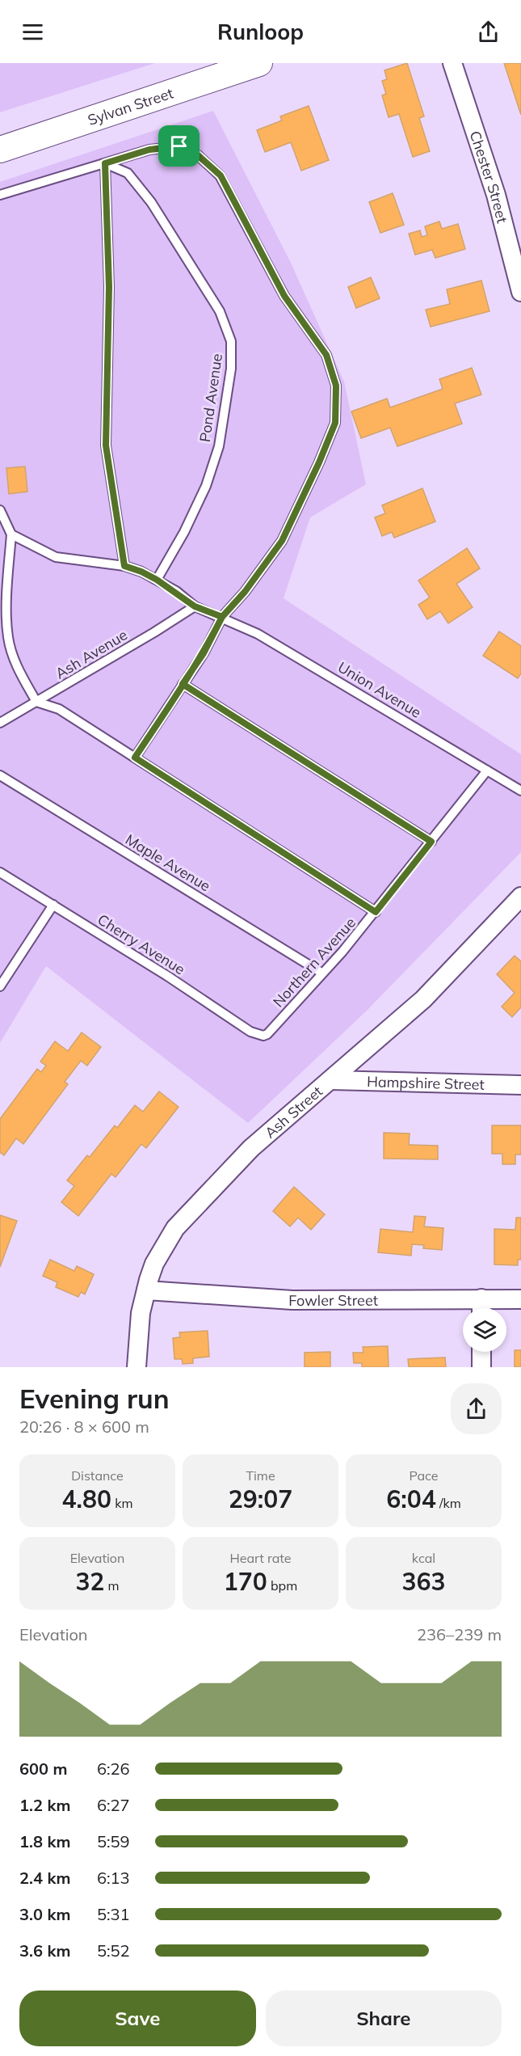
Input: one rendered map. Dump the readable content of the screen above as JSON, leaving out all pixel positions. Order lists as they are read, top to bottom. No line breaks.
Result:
{"streets":{"main road":["Sylvan Street"],"street":["Chester Street","Hampshire Street","Ash Street","Fowler Street"],"lane":["Pond Avenue","Ash Avenue","Union Avenue","Maple Avenue","Cherry Avenue","Northern Avenue"]},"crossings":[["Ash Avenue","Union Avenue"],["Union Avenue","Northern Avenue"],["Maple Avenue","Northern Avenue"],["Cherry Avenue","Northern Avenue"],["Hampshire Street","Ash Street"],["Ash Street","Fowler Street"]],"page":{"header":"Runloop","heading":["Evening run","20:26 · 8 × 600 m"],"stats":[["Distance","4.80 km"],["Time","29:07"],["Pace","6:04 /km"],["Elevation","32 m"],["Heart rate","170 bpm"],["kcal","363"]],"chart":["Elevation","236–239 m"],"list":[{"name":"600 m","note":"6:26"},{"name":"1.2 km","note":"6:27"},{"name":"1.8 km","note":"5:59"},{"name":"2.4 km","note":"6:13"},{"name":"3.0 km","note":"5:31"},{"name":"3.6 km","note":"5:52"}],"buttons":["Save","Share"]}}
